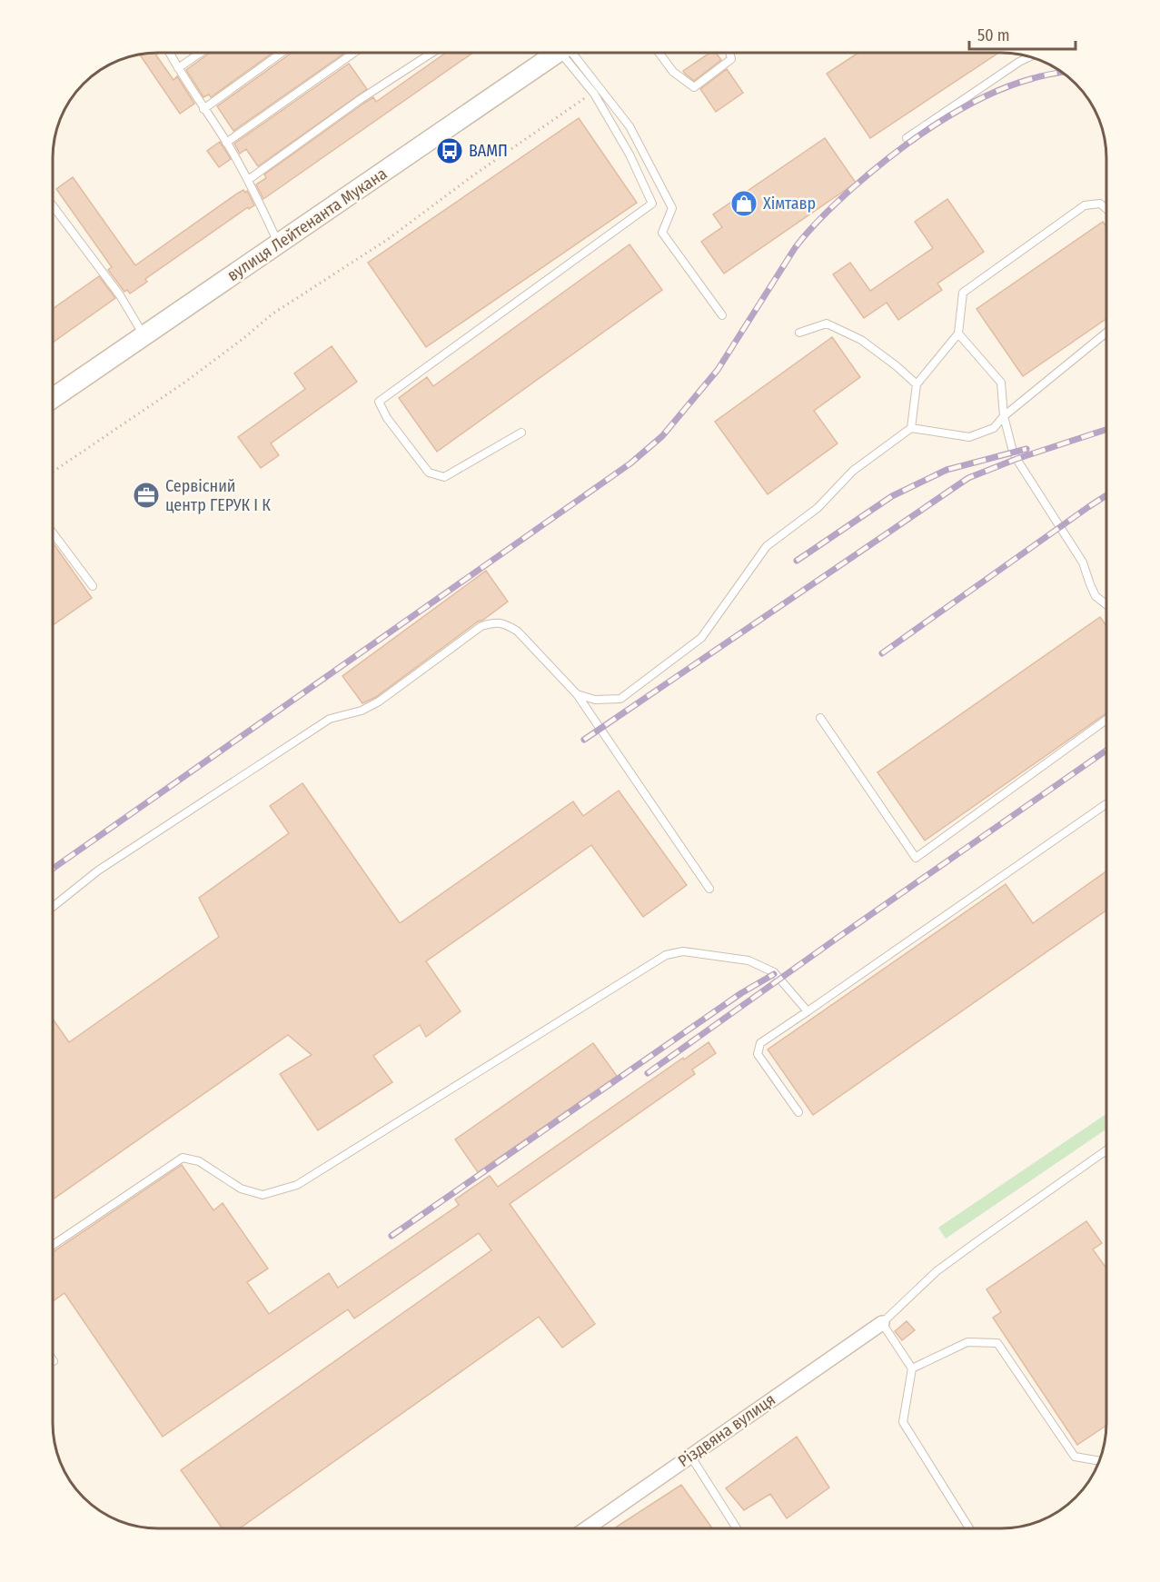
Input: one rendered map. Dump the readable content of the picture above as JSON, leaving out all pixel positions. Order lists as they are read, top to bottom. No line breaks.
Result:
{"streets":{"main road":["вулиця Лейтенанта Мукана"],"street":["Різдвяна вулиця"]},"places":{"bus stop":["ВАМП"],"shop":["Хімтавр"],"office":["Сервісний центр ГЕРУК І К"]},"scale_bar":"50 m"}
